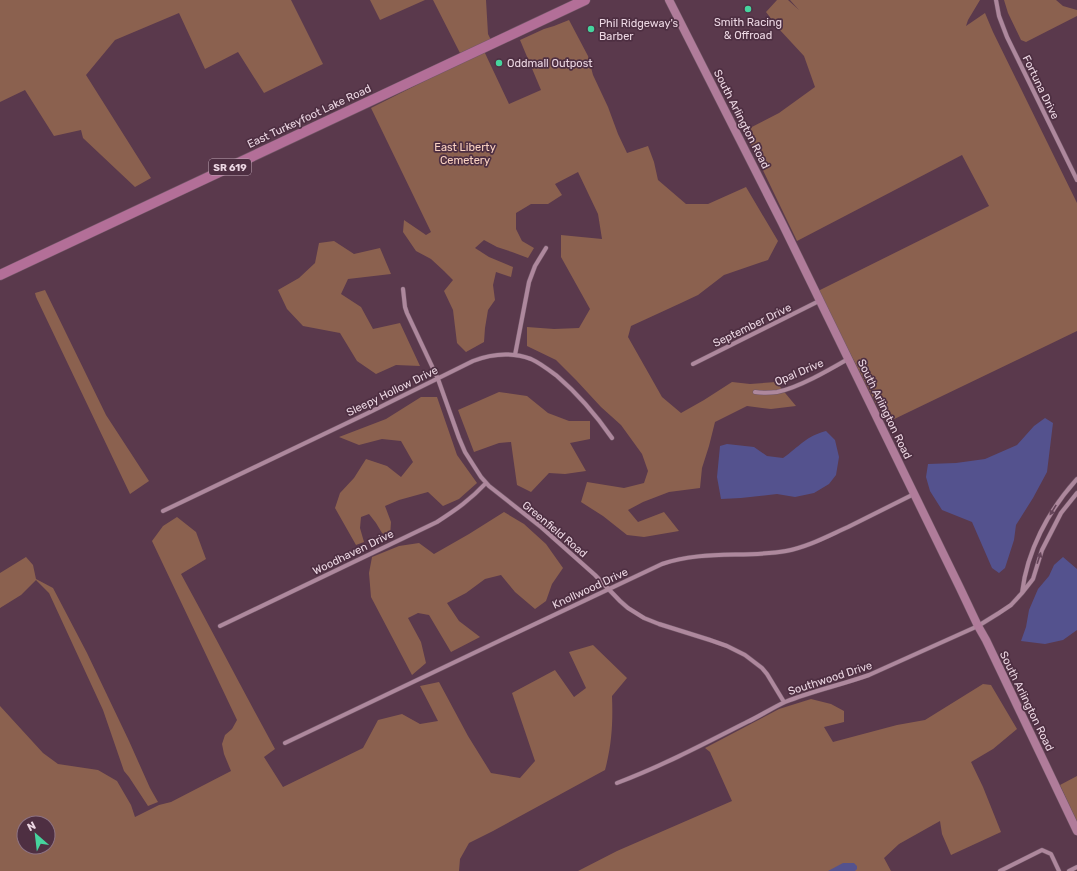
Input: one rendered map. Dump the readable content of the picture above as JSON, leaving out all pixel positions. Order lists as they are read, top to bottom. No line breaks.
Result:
{"streets":{"main road":["East Turkeyfoot Lake Road","South Arlington Road","SR 619"],"street":["Fortuna Drive","September Drive","Opal Drive","Sleepy Hollow Drive","Greenfield Road","Woodhaven Drive","Knollwood Drive","Southwood Drive"]},"crossings":[["South Arlington Road","September Drive"],["South Arlington Road","Opal Drive"],["South Arlington Road","Knollwood Drive"],["South Arlington Road","Southwood Drive"],["Sleepy Hollow Drive","Greenfield Road"],["Greenfield Road","Woodhaven Drive"],["Greenfield Road","Knollwood Drive"],["Greenfield Road","Southwood Drive"]],"parks":["East Liberty Cemetery"],"places":["Smith Racing & Offroad","Phil Ridgeway's Barber","Oddmall Outpost"],"north":"top left"}
